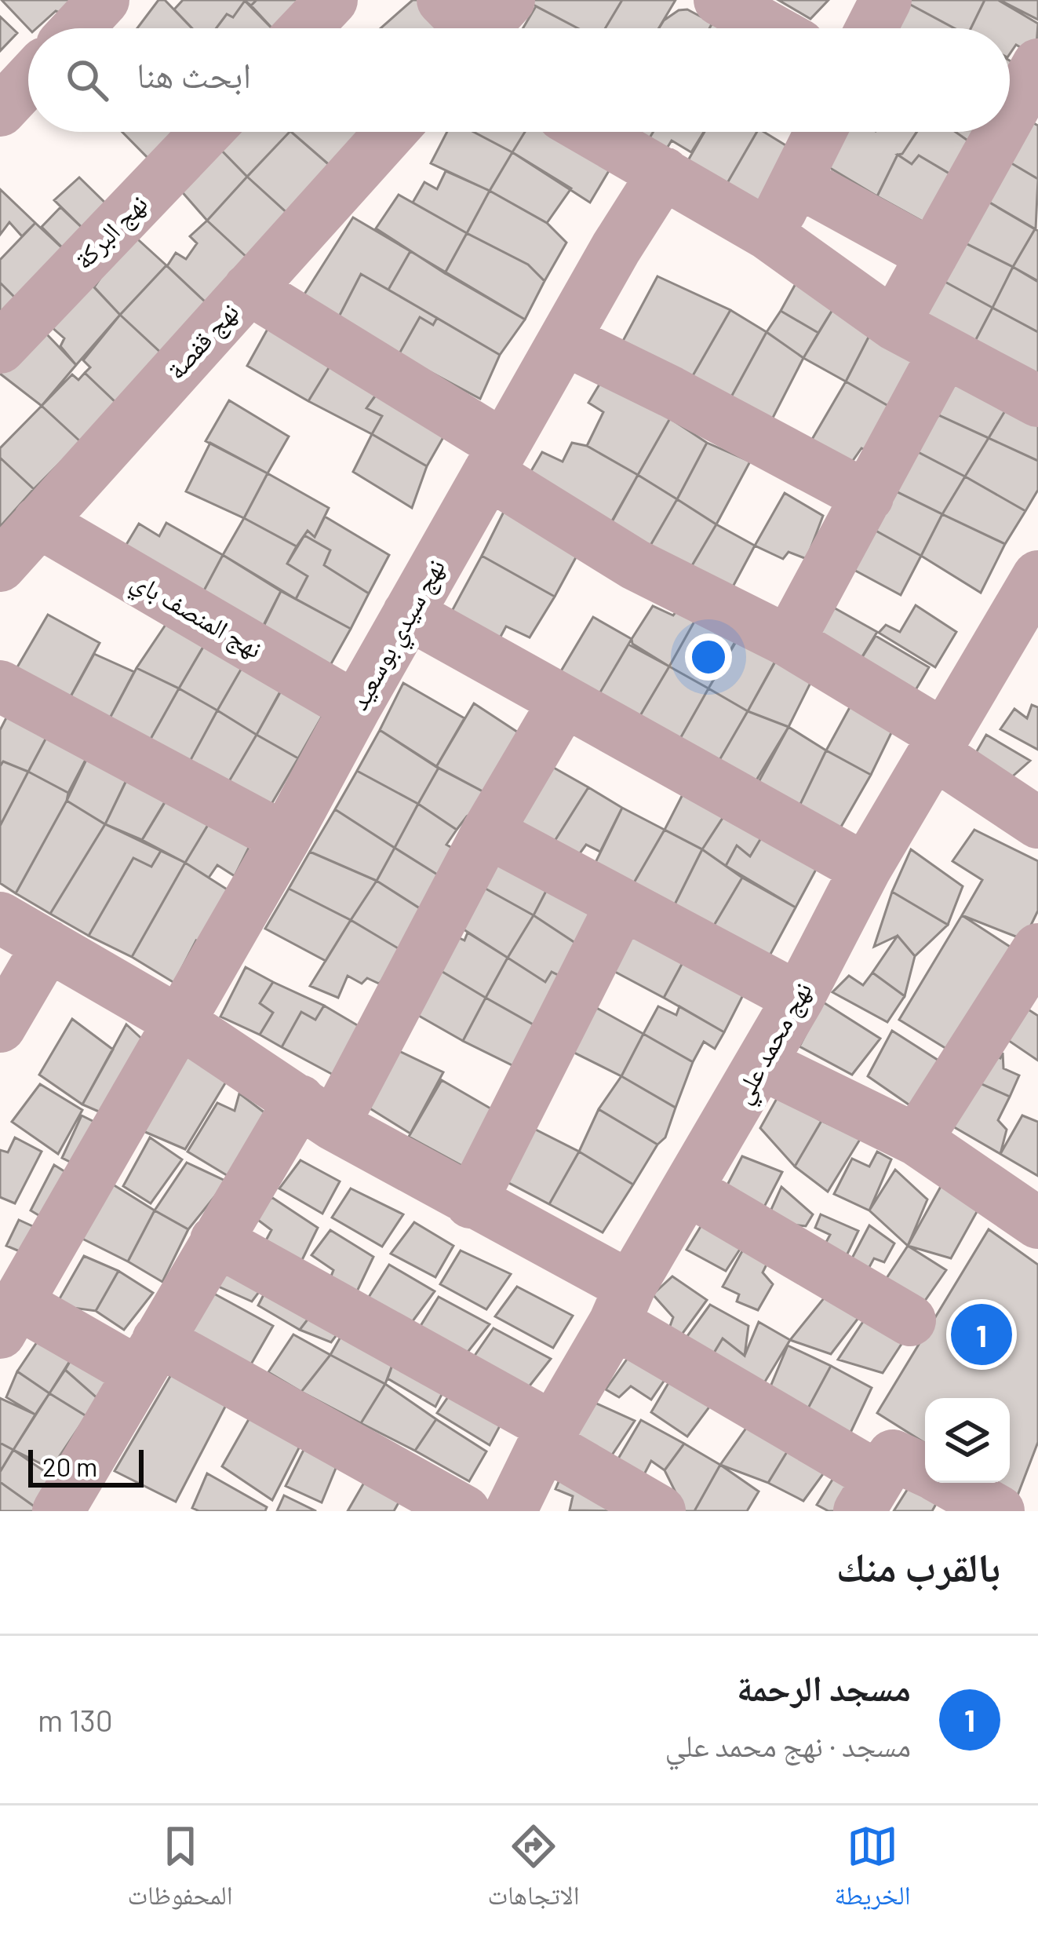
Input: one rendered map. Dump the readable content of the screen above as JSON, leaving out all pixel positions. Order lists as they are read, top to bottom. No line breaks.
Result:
{"streets":{"street":["نهج البركة","نهج قفصة","نهج المنصف باي","نهج سيدي بوسعيد","نهج محمد علي"]},"crossings":[["نهج قفصة","نهج المنصف باي"],["نهج المنصف باي","نهج سيدي بوسعيد"]],"scale_bar":"20 m","page":{"search":"ابحث هنا","pins":"1","scale":"20 m","heading":"بالقرب منك","list":[{"mark":"1","name":"مسجد الرحمة","note":"مسجد · نهج محمد علي","value":"130 m"}],"nav":["الخريطة","الاتجاهات","المحفوظات"]}}
